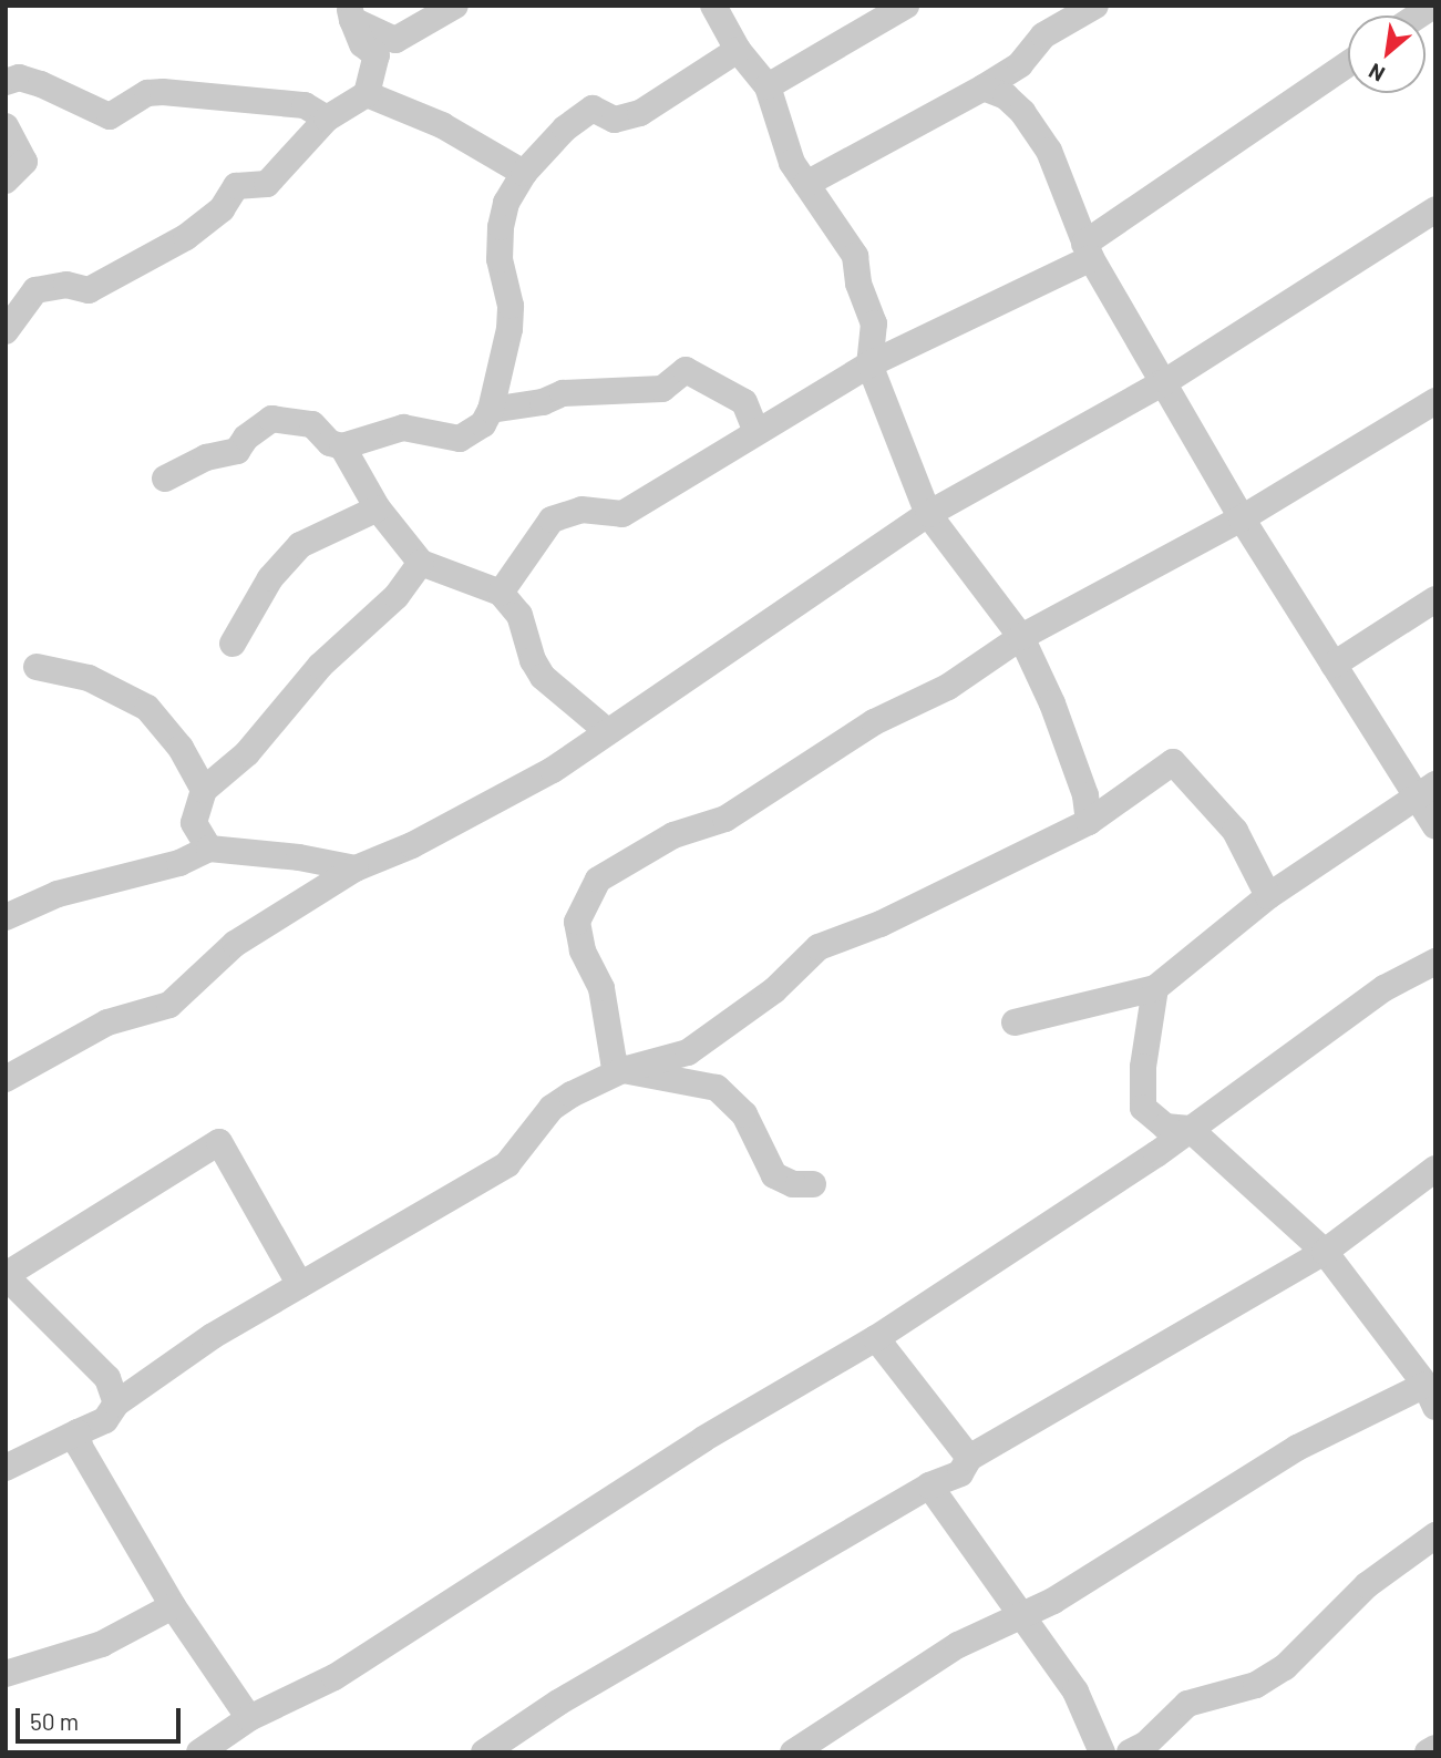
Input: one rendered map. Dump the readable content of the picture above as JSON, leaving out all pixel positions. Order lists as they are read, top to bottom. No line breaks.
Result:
{"scale_bar":"50 m","north":"bottom left"}
